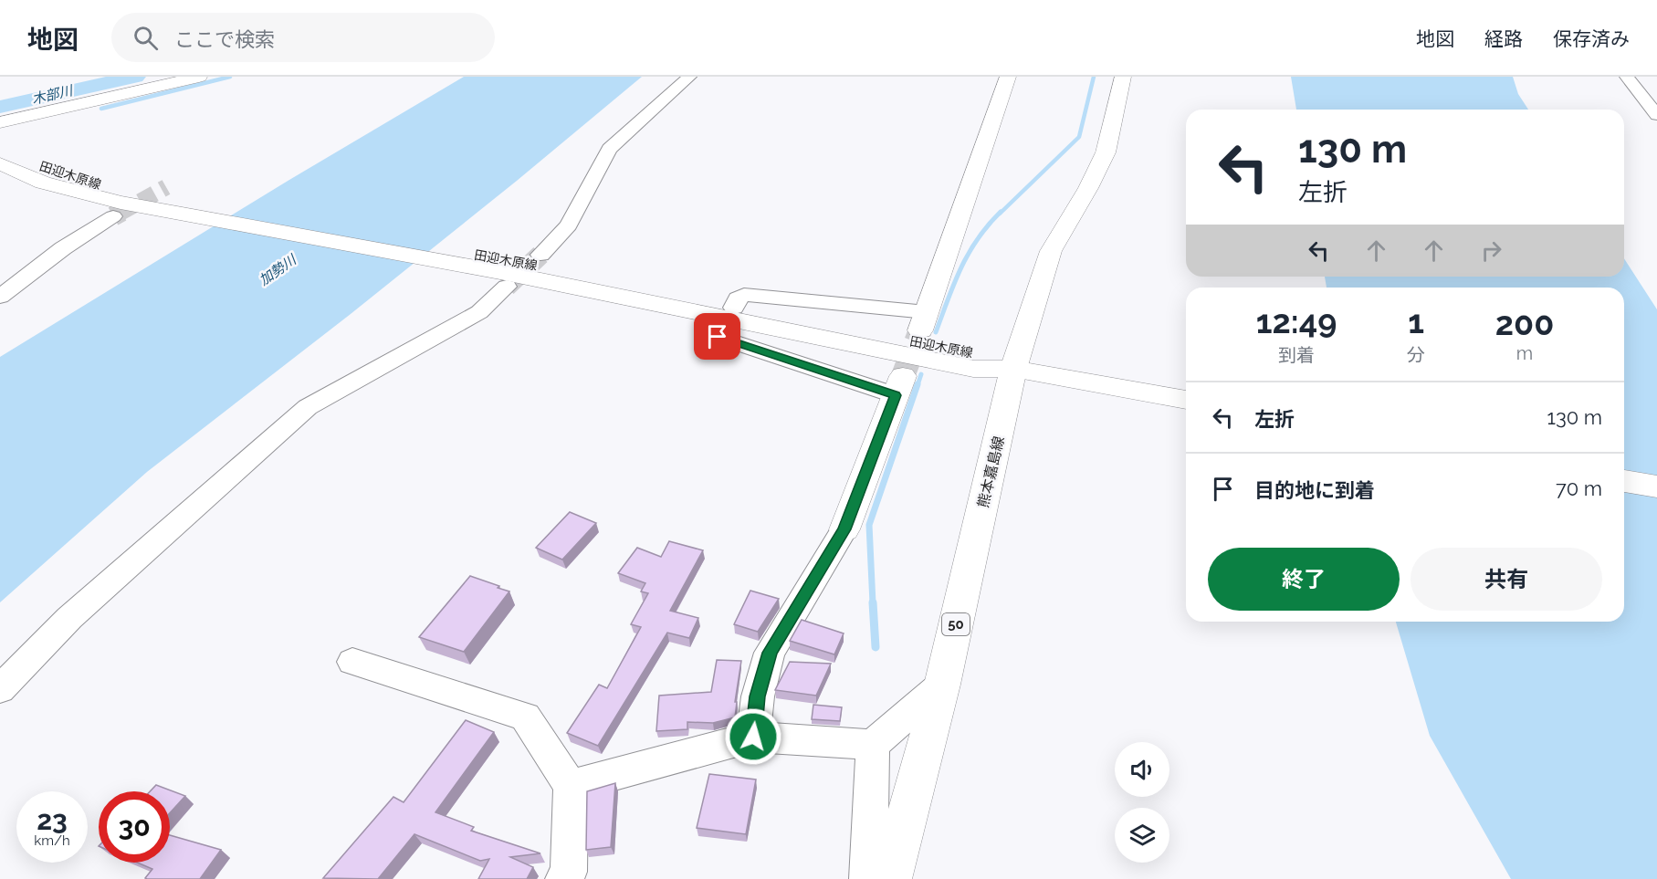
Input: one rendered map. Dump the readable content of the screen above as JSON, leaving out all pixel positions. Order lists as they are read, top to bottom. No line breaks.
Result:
{"streets":{"main road":["田迎木原線","熊本嘉島線","50"]},"crossings":[["田迎木原線","熊本嘉島線"]],"water":["木部川","加勢川"],"page":{"header":"地図","search":"ここで検索","nav":["地図","経路","保存済み"],"turn":["130 m","左折"],"eta":["12:49","到着","1","分","200","m"],"list":[{"name":"左折","value":"130 m"},{"name":"目的地に到着","value":"70 m"}],"buttons":["終了","共有"],"speed":"23 km/h","limit":"30"}}
